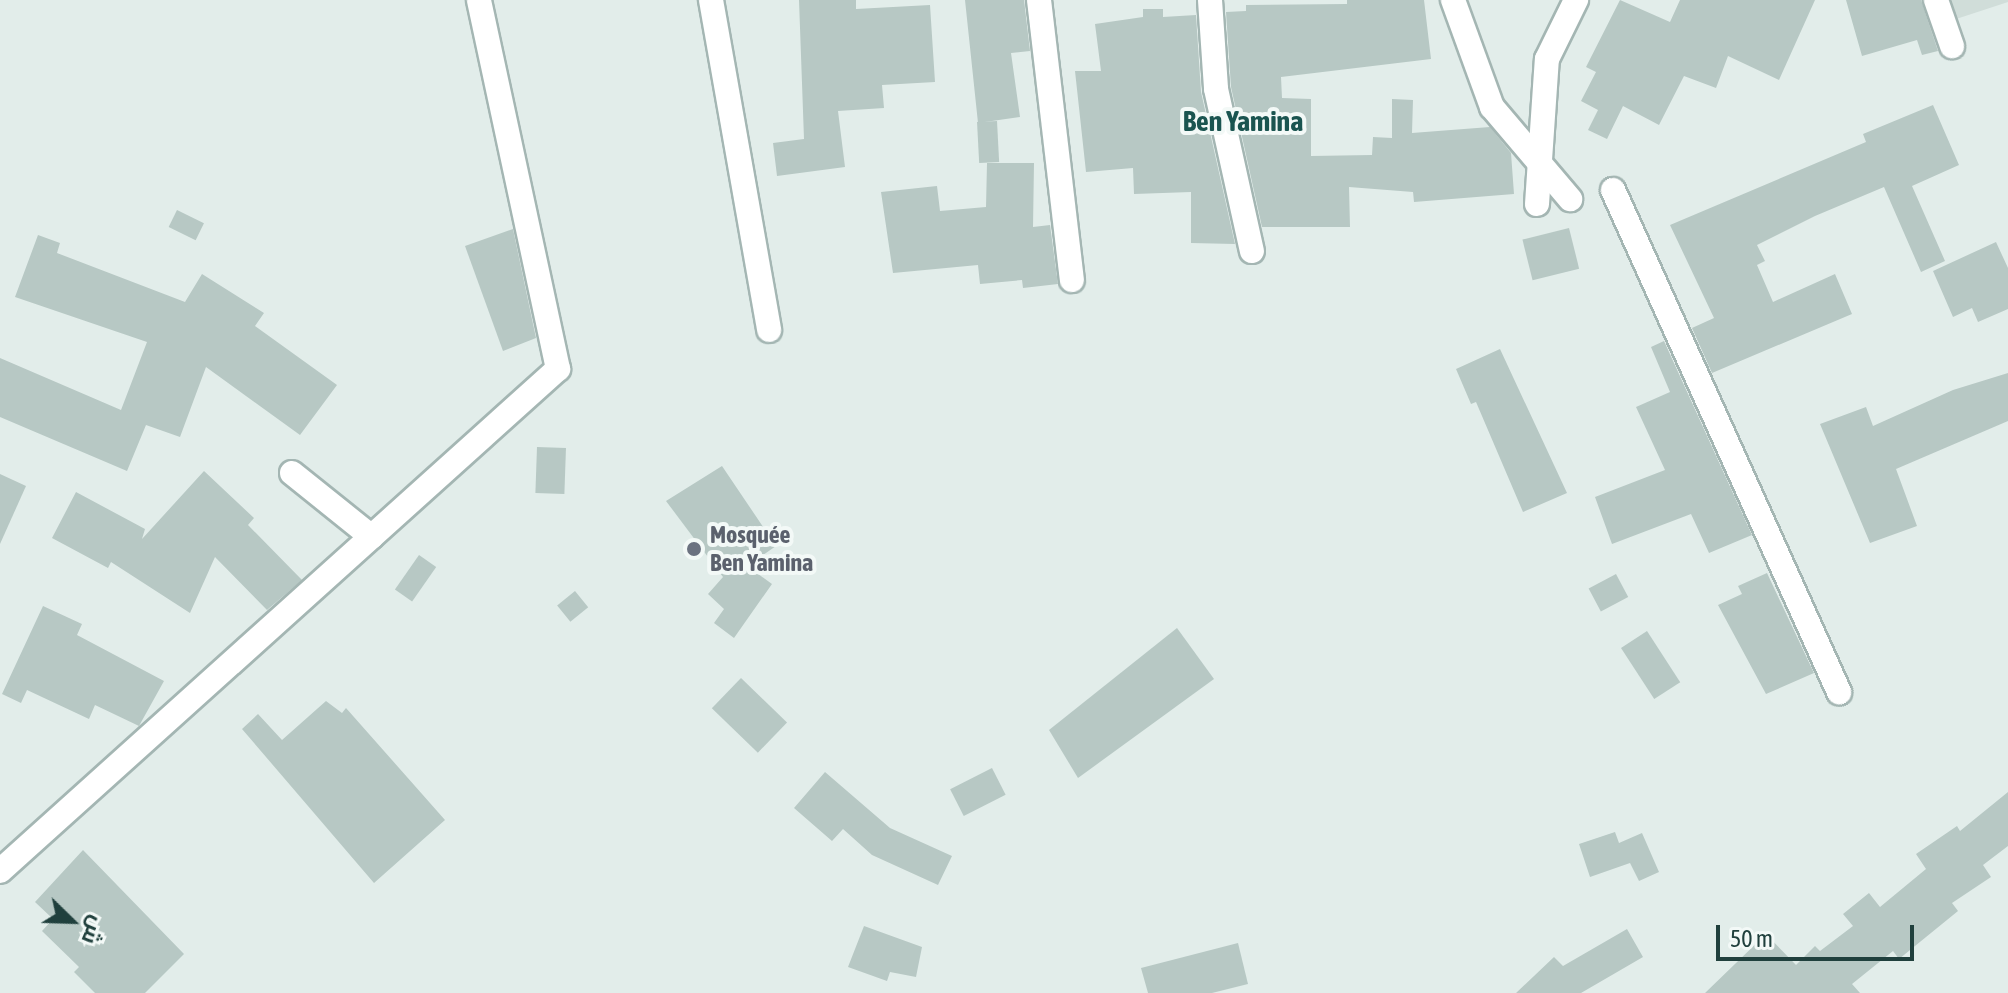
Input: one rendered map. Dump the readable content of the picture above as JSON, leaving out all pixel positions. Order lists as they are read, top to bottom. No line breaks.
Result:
{"districts":["Ben Yamina"],"places":["Mosquée Ben Yamina"],"scale_bar":"50 m","north":"bottom right"}
